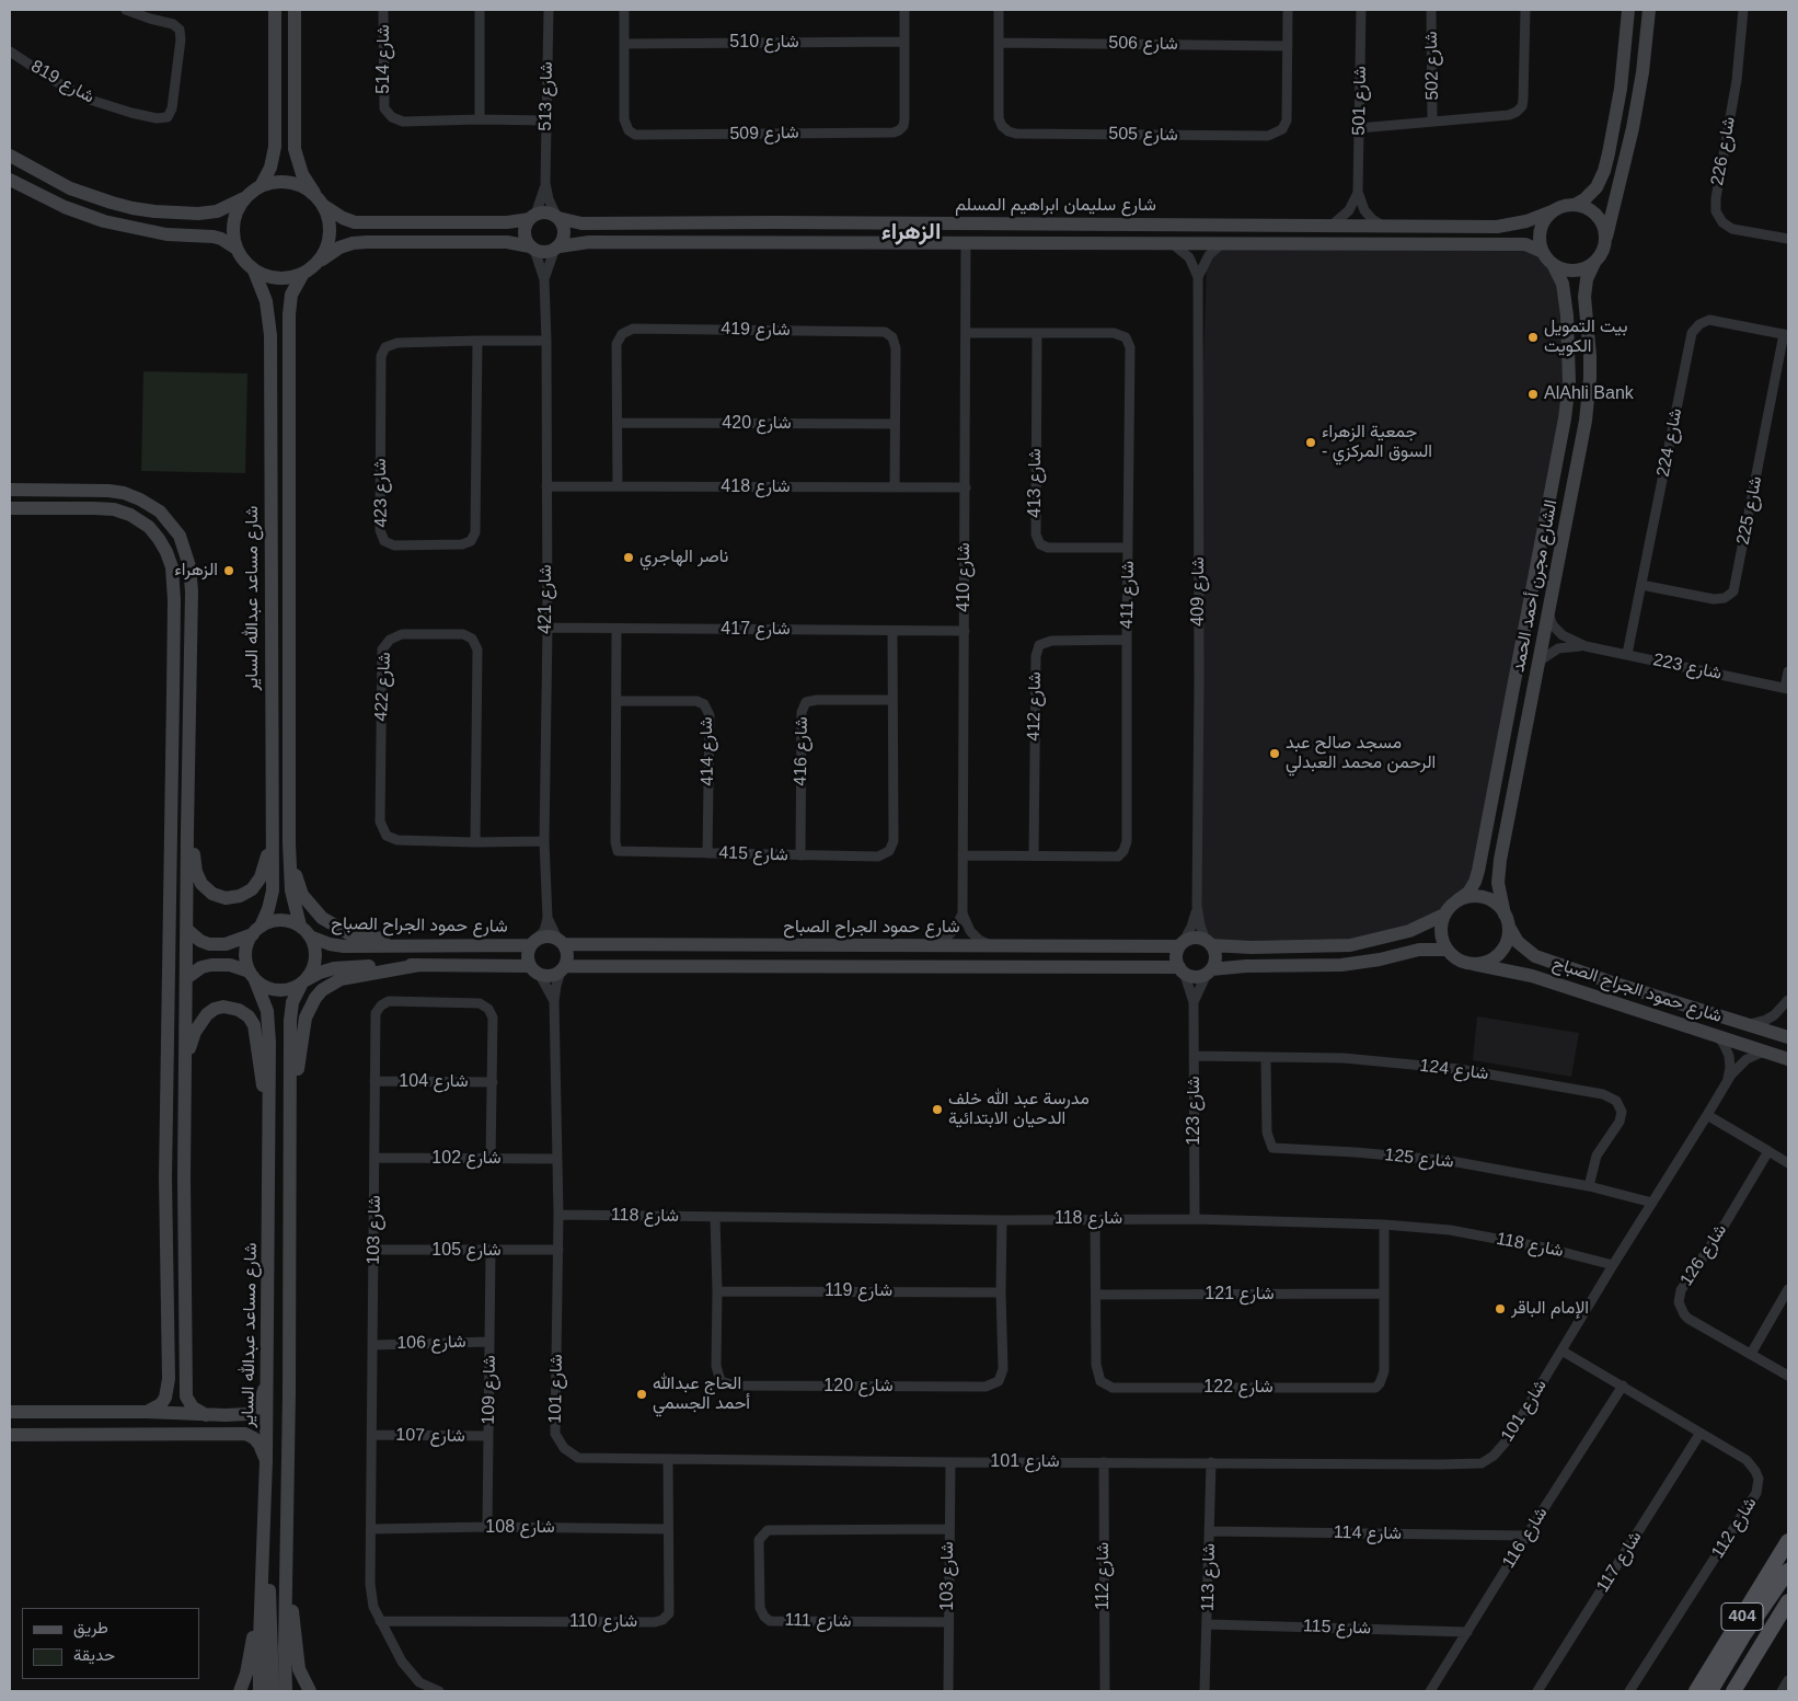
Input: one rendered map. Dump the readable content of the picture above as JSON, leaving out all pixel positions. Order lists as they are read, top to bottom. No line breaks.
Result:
{"streets":{"main road":["404"],"street":["شارع 510","شارع 506","شارع 514","شارع 502","شارع 819","شارع 513","شارع 501","شارع 509","شارع 505","شارع 226","شارع سليمان ابراهيم المسلم","شارع 419","شارع 420","شارع 224","شارع 413","شارع 418","شارع 423","شارع 225","شارع 410","الشارع مجرن أحمد الحمد","شارع 409","شارع 411","شارع مساعد عبدالله الساير","شارع 421","شارع 417","شارع 223","شارع 422","شارع 412","شارع 414","شارع 416","شارع 415","شارع حمود الجراح الصباح","شارع 124","شارع 104","شارع 123","شارع 102","شارع 125","شارع 118","شارع 103","شارع 105","شارع 126","شارع 119","شارع 121","شارع 106","شارع 120","شارع 122","شارع 101","شارع 109","شارع 107","شارع 108","شارع 112","شارع 114","شارع 116","شارع 117","شارع 113","شارع 111","شارع 110","شارع 115"]},"crossings":[["شارع 510","شارع 509"],["شارع 506","شارع 505"],["شارع 514","شارع 513"],["شارع 502","شارع 501"],["شارع 513","شارع سليمان ابراهيم المسلم"],["شارع 513","شارع 421"],["شارع 501","شارع سليمان ابراهيم المسلم"],["شارع سليمان ابراهيم المسلم","شارع 410"],["شارع سليمان ابراهيم المسلم","الشارع مجرن أحمد الحمد"],["شارع سليمان ابراهيم المسلم","شارع 409"],["شارع سليمان ابراهيم المسلم","شارع 421"],["شارع 419","شارع 420"],["شارع 419","شارع 418"],["شارع 224","شارع 225"],["شارع 224","شارع 223"],["شارع 413","شارع 411"],["شارع 418","شارع 410"],["شارع 418","شارع 421"],["شارع 423","شارع 421"],["شارع 410","شارع 411"],["شارع 410","شارع 417"],["الشارع مجرن أحمد الحمد","شارع 223"],["الشارع مجرن أحمد الحمد","شارع حمود الجراح الصباح"],["شارع 409","شارع حمود الجراح الصباح"],["شارع 409","شارع 123"],["شارع 411","شارع 412"],["شارع مساعد عبدالله الساير","شارع حمود الجراح الصباح"],["شارع 421","شارع 417"],["شارع 421","شارع 422"],["شارع 421","شارع حمود الجراح الصباح"],["شارع 421","شارع 101"],["شارع 417","شارع 415"],["شارع 414","شارع 415"],["شارع 416","شارع 415"],["شارع حمود الجراح الصباح","شارع 123"],["شارع حمود الجراح الصباح","شارع 101"],["شارع 124","شارع 123"],["شارع 124","شارع 125"],["شارع 104","شارع 103"],["شارع 123","شارع 118"],["شارع 102","شارع 103"],["شارع 102","شارع 101"],["شارع 125","شارع 101"],["شارع 118","شارع 120"],["شارع 118","شارع 122"],["شارع 118","شارع 101"],["شارع 103","شارع 105"],["شارع 103","شارع 106"],["شارع 103","شارع 101"],["شارع 103","شارع 107"],["شارع 103","شارع 108"],["شارع 103","شارع 111"],["شارع 103","شارع 110"],["شارع 105","شارع 101"],["شارع 105","شارع 109"],["شارع 119","شارع 120"],["شارع 121","شارع 122"],["شارع 106","شارع 109"],["شارع 101","شارع 112"],["شارع 101","شارع 113"],["شارع 101","شارع 110"],["شارع 109","شارع 107"],["شارع 109","شارع 108"],["شارع 108","شارع 110"],["شارع 112","شارع 116"],["شارع 112","شارع 117"],["شارع 114","شارع 116"],["شارع 114","شارع 113"],["شارع 116","شارع 115"],["شارع 113","شارع 115"]],"districts":["الزهراء"],"places":["بيت التمويل الكويت","AlAhli Bank","جمعية الزهراء - السوق المركزي","ناصر الهاجري","الزهراء","مسجد صالح عبد الرحمن محمد العبدلي","مدرسة عبد الله خلف الدحيان الابتدائية","الإمام الباقر","الحاج عبدالله أحمد الجسمي"],"legend":["طريق","حديقة"]}
